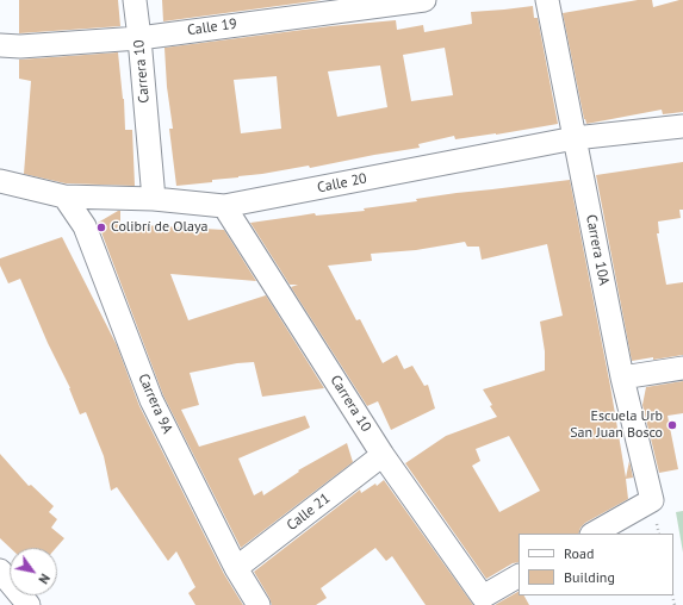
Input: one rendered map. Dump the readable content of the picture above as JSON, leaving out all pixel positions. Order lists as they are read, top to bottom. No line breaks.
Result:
{"streets":{"street":["Calle 19","Carrera 10","Calle 20","Carrera 10A","Carrera 9A","Calle 21"]},"crossings":[["Calle 19","Carrera 10"],["Carrera 10","Calle 20"],["Carrera 10","Calle 21"],["Calle 20","Carrera 10A"],["Calle 20","Carrera 9A"],["Carrera 9A","Calle 21"]],"places":["Colibrí de Olaya","Escuela Urb San Juan Bosco"],"legend":["Road","Building"],"north":"bottom right"}
